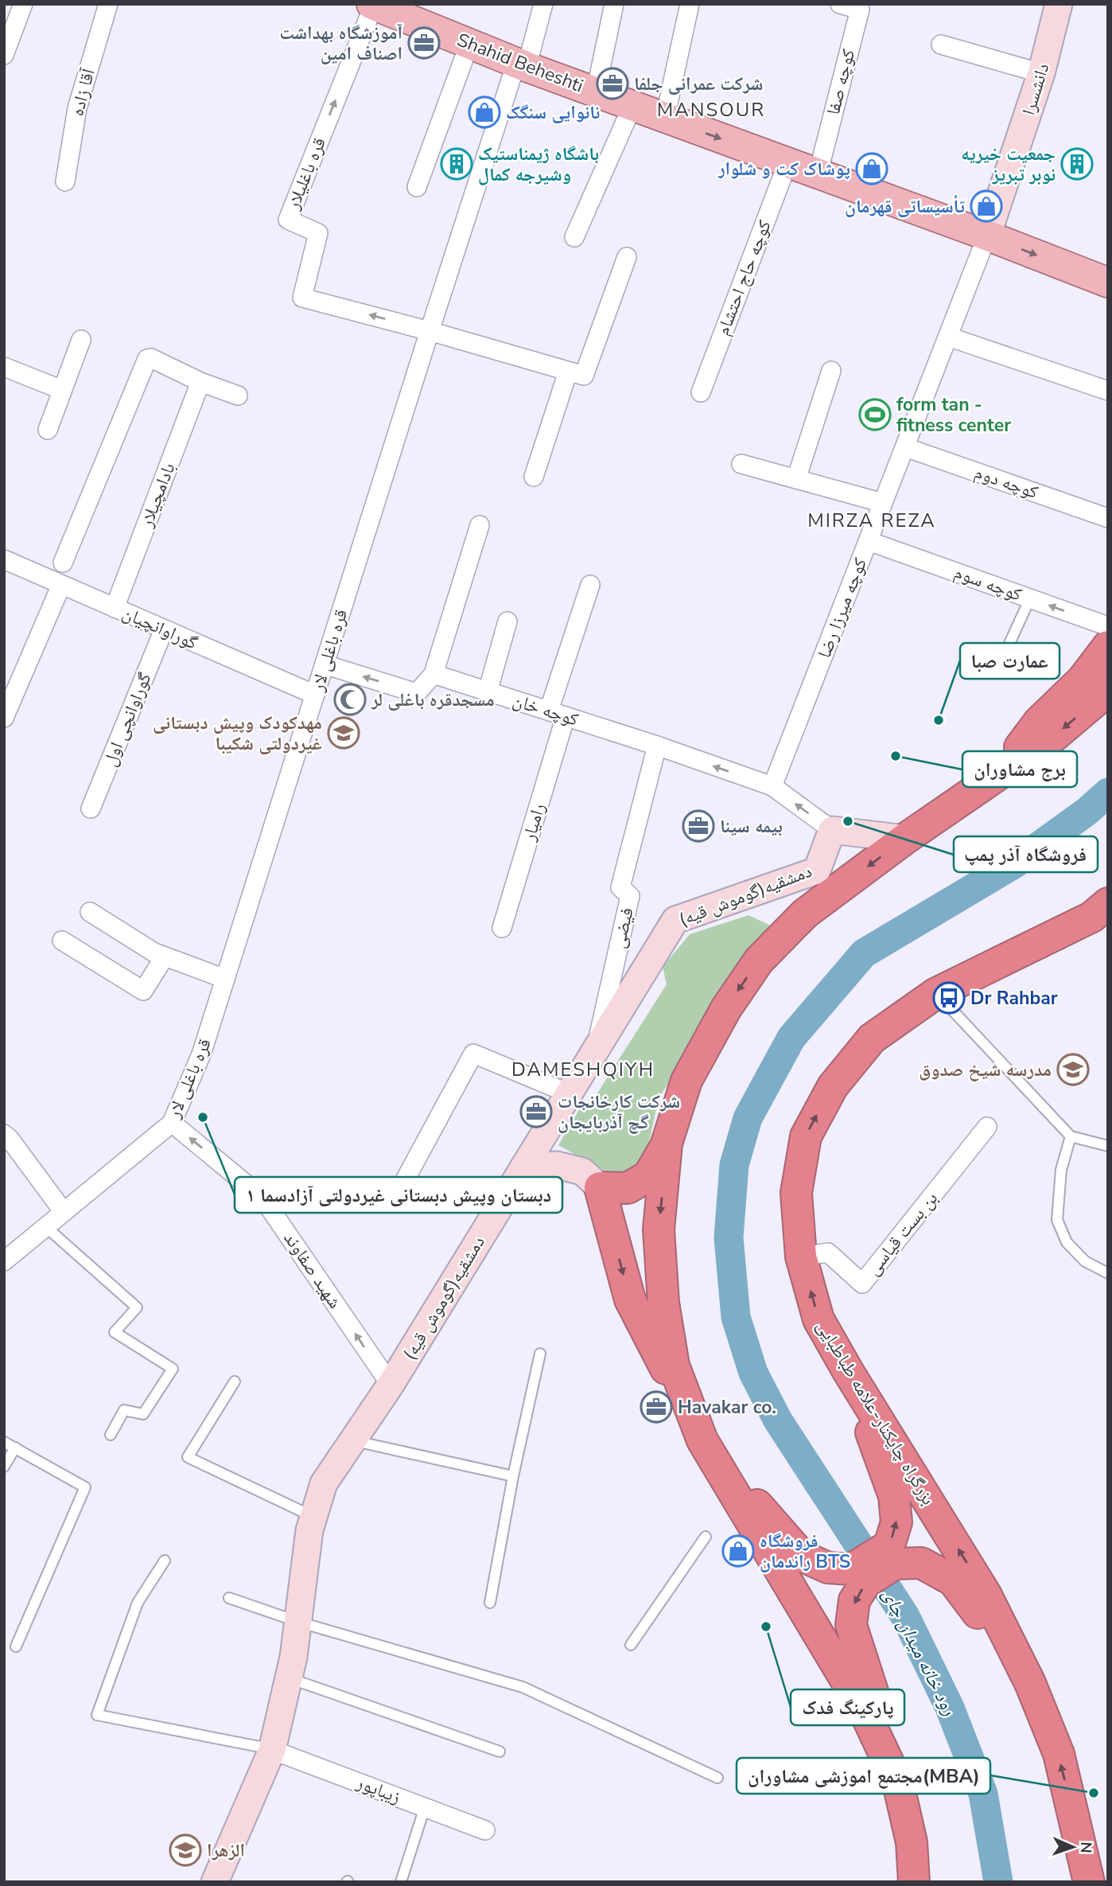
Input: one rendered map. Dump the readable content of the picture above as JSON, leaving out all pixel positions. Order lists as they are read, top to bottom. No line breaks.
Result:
{"streets":{"highway":["بزرگراه چایکنار-علامه طباطبایی"],"main road":["Shahid Beheshti","دانشسرا","دمشقیه(گوموش قیه)"],"street":["کوچه صفا","آقا زاده","قره باغلیلار","کوچه حاج احتشام","کوچه دوم","بادامچیلار","کوچه سوم","کوچه میرزا رضا","گوراوانچیان","قره باغلی لار","کوچه خان","گوراوانچی اول","رامیار","فیضی","بن بست قیاسی","شهید صفاوند","زیباپور"]},"crossings":[["Shahid Beheshti","کوچه صفا"],["Shahid Beheshti","دانشسرا"],["Shahid Beheshti","قره باغلیلار"],["Shahid Beheshti","کوچه حاج احتشام"],["Shahid Beheshti","کوچه میرزا رضا"],["Shahid Beheshti","قره باغلی لار"],["دانشسرا","کوچه میرزا رضا"],["قره باغلیلار","قره باغلی لار"],["کوچه دوم","کوچه میرزا رضا"],["بادامچیلار","گوراوانچیان"],["کوچه سوم","کوچه میرزا رضا"],["کوچه میرزا رضا","کوچه خان"],["گوراوانچیان","قره باغلی لار"],["گوراوانچیان","گوراوانچی اول"],["قره باغلی لار","شهید صفاوند"],["کوچه خان","رامیار"],["کوچه خان","فیضی"],["دمشقیه(گوموش قیه)","فیضی"],["دمشقیه(گوموش قیه)","شهید صفاوند"],["دمشقیه(گوموش قیه)","زیباپور"],["بن بست قیاسی","بزرگراه چایکنار-علامه طباطبایی"]],"one_way":["شهید صفاوند"],"districts":["MANSOUR","MIRZA REZA","DAMESHQIYH"],"water":["رود خانه میدان چای"],"places":{"office":["آموزشگاه بهداشت اصناف امین","شرکت عمرانی جلفا","بیمه سینا","شرکت کارخانجات گچ آذربایجان","Havakar co."],"shop":["نانوایی سنگک","پوشاک کت و شلوار","تأسیساتی قهرمان","فروشگاه راندمان BTS"],"building":["باشگاه ژیمناستیک وشیرجه کمال","جمعیت خیریه نوبر تبریز"],"sports":["form tan - fitness center"],"mosque":["مسجدقره باغلی لر"],"other":["عمارت صبا","برج مشاوران","فروشگاه آذر پمپ","دبستان وپیش دبستانی غیردولتی آزادسما ۱","پارکینگ فدک","مجتمع اموزشی مشاوران(MBA)"],"school or university":["مهدکودک وپیش دبستانی غیردولتی شکیبا","مدرسه شیخ صدوق","الزهرا"],"bus stop":["Dr Rahbar"]},"north":"right"}
